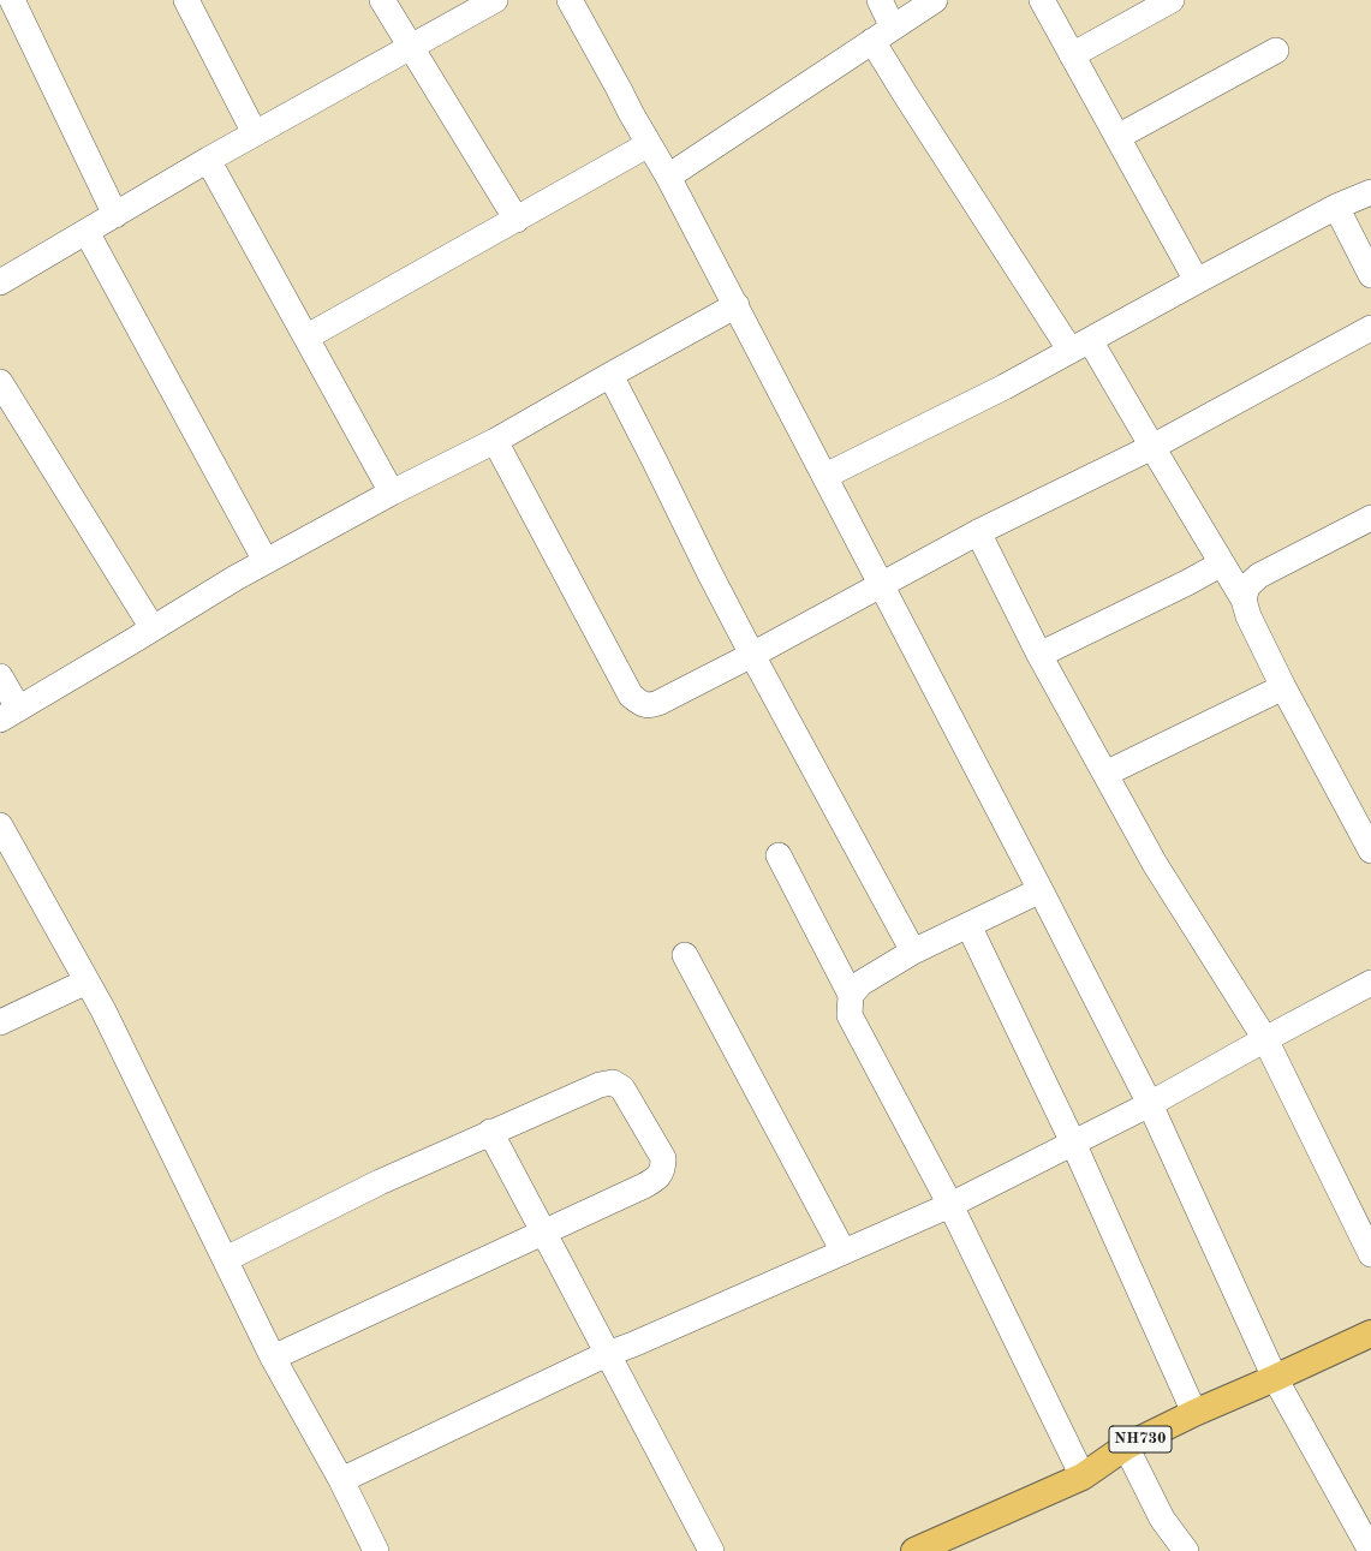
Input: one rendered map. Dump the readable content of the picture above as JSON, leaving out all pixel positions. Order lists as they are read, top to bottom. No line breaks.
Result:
{"streets":{"highway":["NH730"]}}
